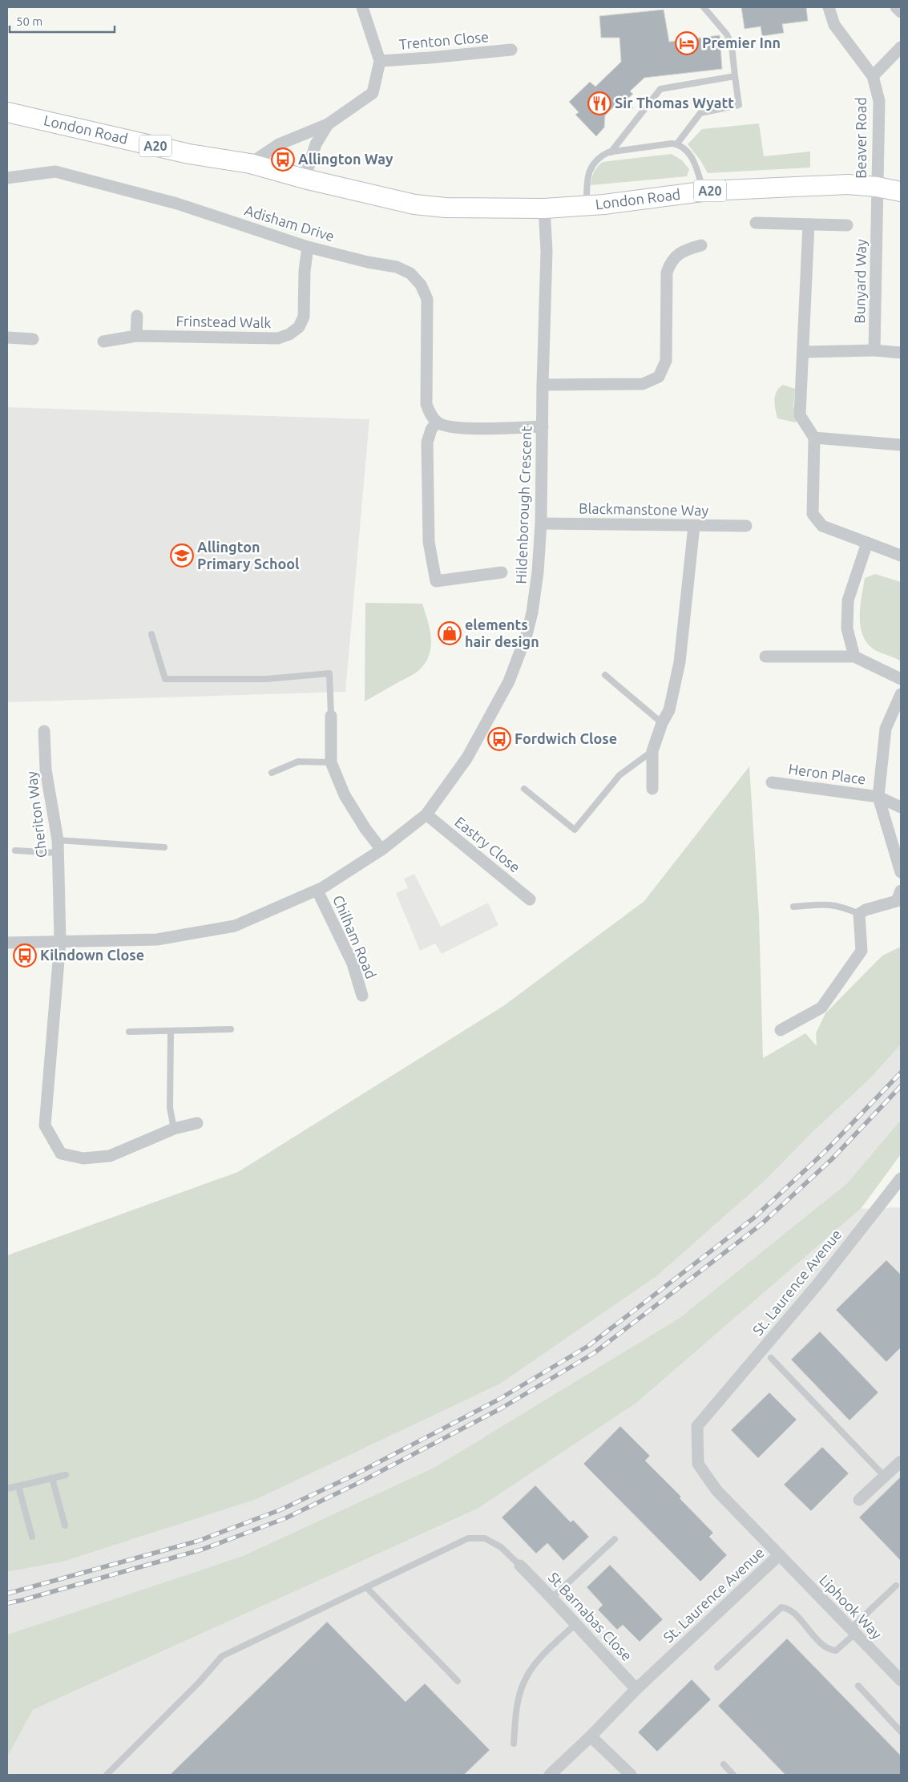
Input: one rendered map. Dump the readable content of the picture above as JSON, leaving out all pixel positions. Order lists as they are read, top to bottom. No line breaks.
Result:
{"streets":{"main road":["London Road","A20"],"street":["Trenton Close","Beaver Road","Adisham Drive","Bunyard Way","Frinstead Walk","Hildenborough Crescent","Blackmanstone Way","Heron Place","Cheriton Way","Eastry Close","Chilham Road","St. Laurence Avenue","Liphook Way","St Barnabas Close"]},"crossings":[["London Road","Beaver Road"],["London Road","Bunyard Way"],["London Road","Hildenborough Crescent"],["Beaver Road","Bunyard Way"],["Adisham Drive","Frinstead Walk"],["Hildenborough Crescent","Blackmanstone Way"],["Hildenborough Crescent","Cheriton Way"],["Hildenborough Crescent","Eastry Close"],["Hildenborough Crescent","Chilham Road"],["St. Laurence Avenue","Liphook Way"],["St. Laurence Avenue","St Barnabas Close"]],"places":{"hotel":["Premier Inn"],"restaurant":["Sir Thomas Wyatt"],"bus stop":["Allington Way","Fordwich Close","Kilndown Close"],"school or university":["Allington Primary School"],"shop":["elements hair design"]},"scale_bar":"50 m"}
